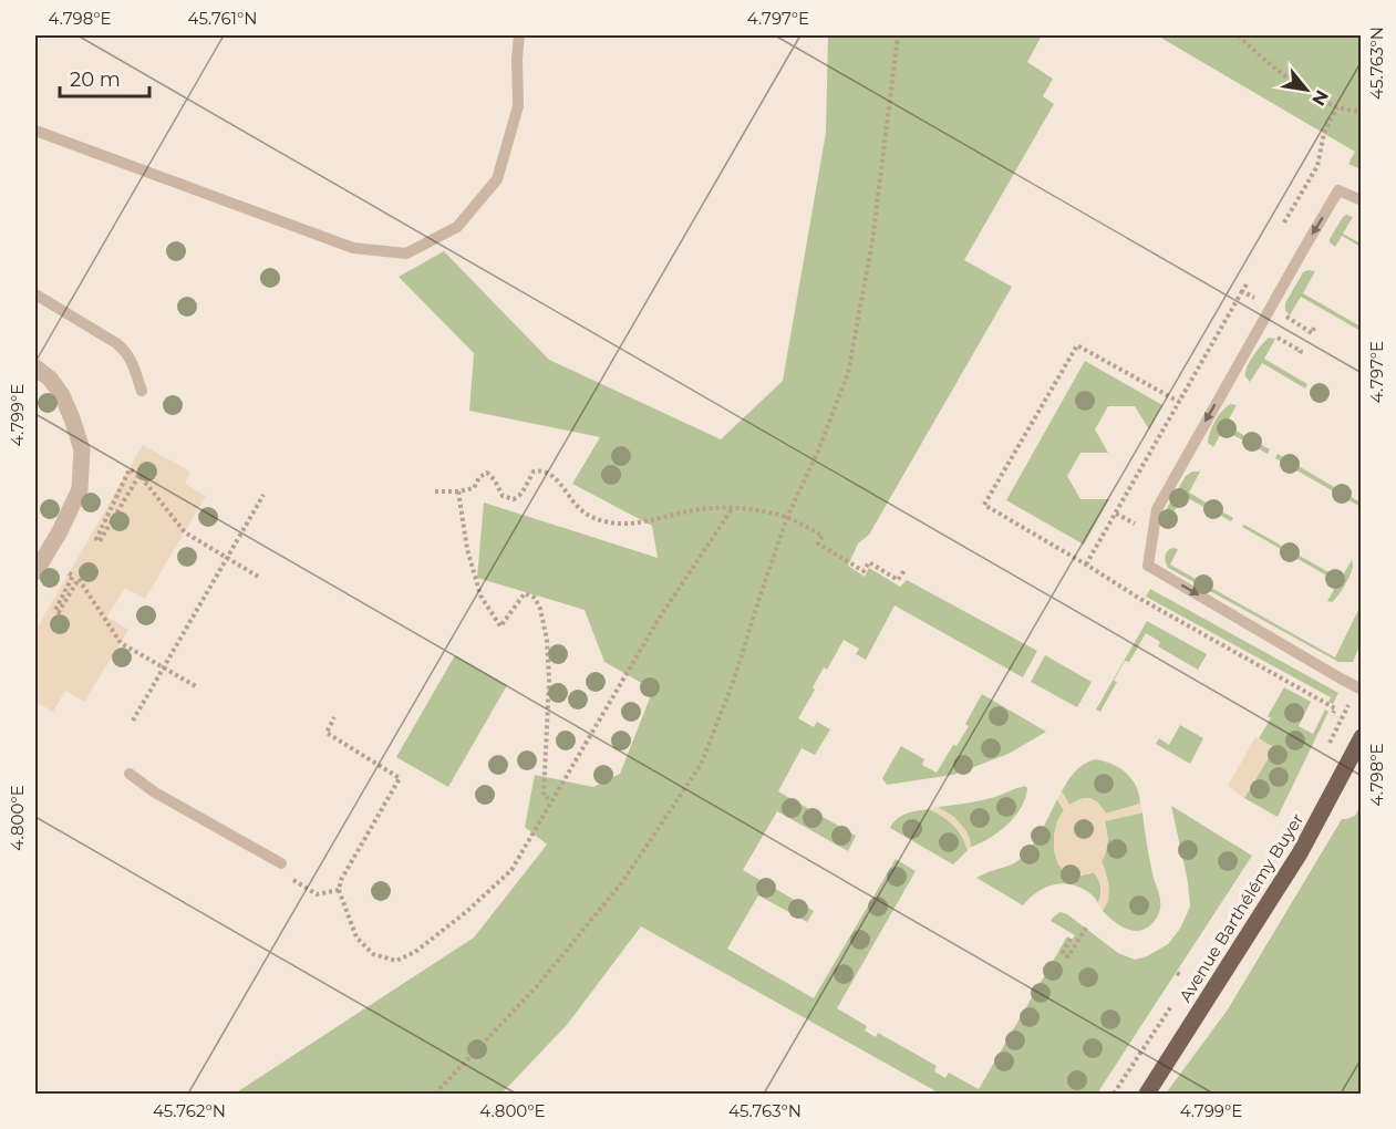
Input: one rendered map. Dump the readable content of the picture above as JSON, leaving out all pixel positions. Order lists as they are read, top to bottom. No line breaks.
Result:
{"streets":{"main road":["Avenue Barthélémy Buyer"]},"scale_bar":"20 m","north":"bottom right","coordinates":["4.798°E","45.761°N","4.797°E","45.763°N","4.799°E","4.800°E","45.762°N"]}
